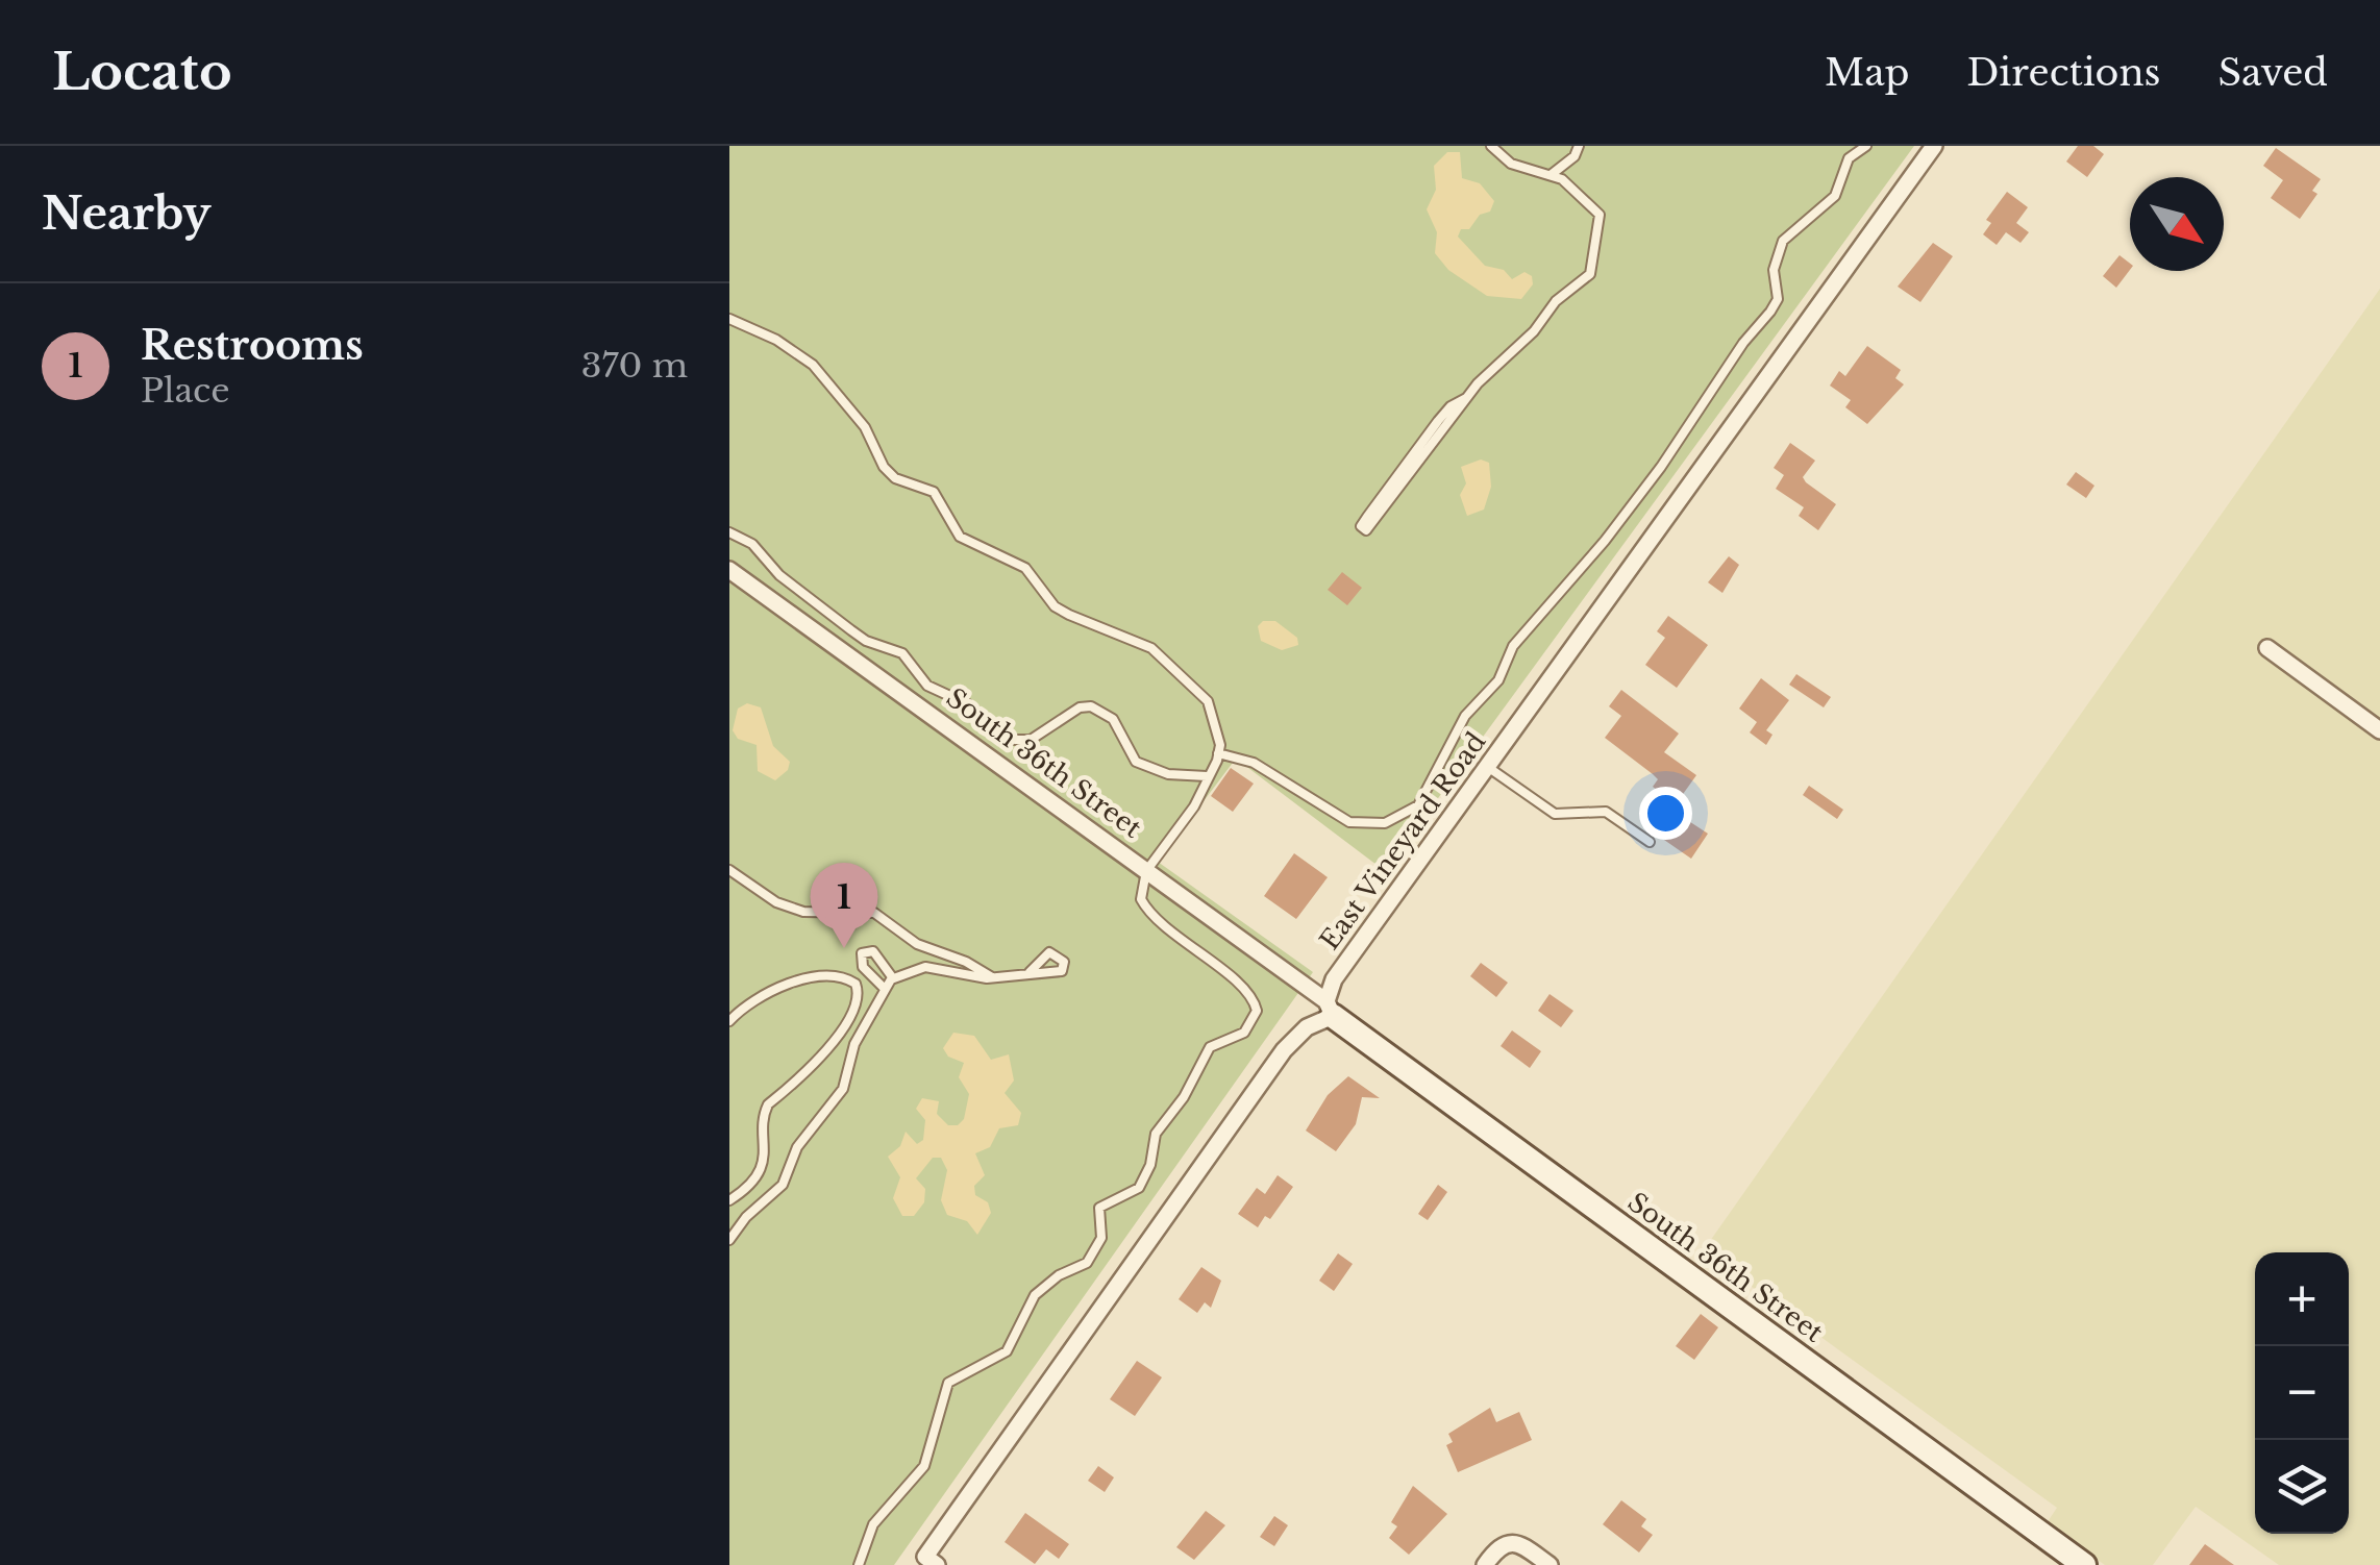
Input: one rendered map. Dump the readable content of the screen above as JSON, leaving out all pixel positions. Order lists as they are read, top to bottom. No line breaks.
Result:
{"streets":{"street":["South 36th Street","East Vineyard Road"]},"crossings":[["South 36th Street","East Vineyard Road"]],"north":"bottom right","page":{"header":"Locato","nav":["Map","Directions","Saved"],"heading":"Nearby","list":[{"mark":"1","name":"Restrooms","note":"Place","value":"370 m"}],"pins":"1","map_buttons":["+","−"]}}
